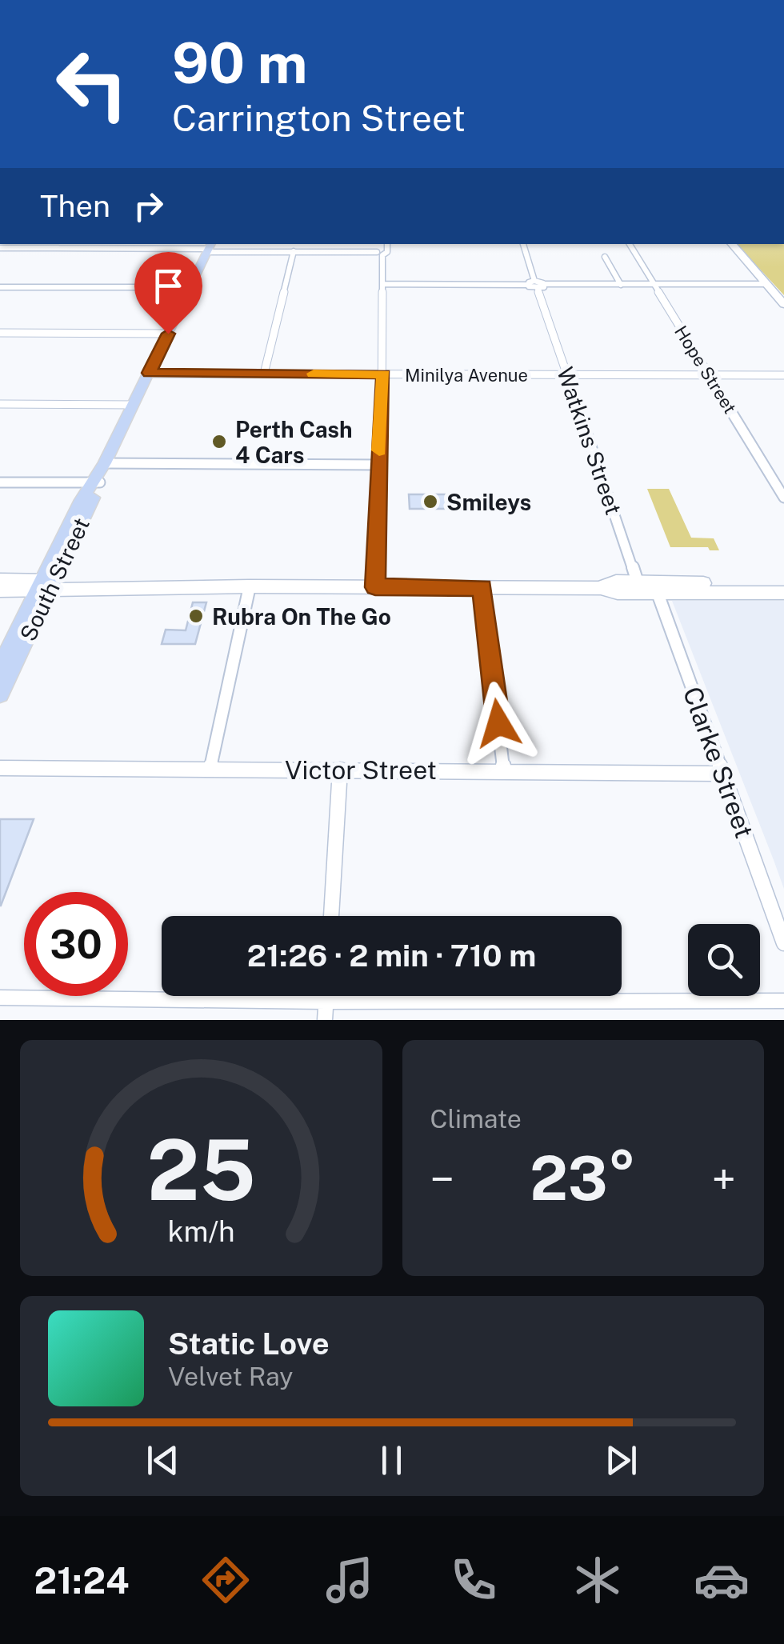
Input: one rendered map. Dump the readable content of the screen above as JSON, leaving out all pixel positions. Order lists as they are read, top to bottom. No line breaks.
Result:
{"streets":{"main road":["South Street"],"street":["Hope Street","Minilya Avenue","Watkins Street","Clarke Street","Victor Street"]},"crossings":[["Hope Street","Minilya Avenue"],["Minilya Avenue","Watkins Street"],["Minilya Avenue","South Street"],["Watkins Street","Clarke Street"],["Clarke Street","Victor Street"]],"places":["Perth Cash 4 Cars","Smileys","Rubra On The Go"],"page":{"turn":["90 m","Carrington Street"],"then":"Then","limit":"30","trip":"21:26 · 2 min · 710 m","tile":"Climate","heat":["−","23°","+"],"song":["Static Love","Velvet Ray"],"tabs":"21:24","gauge":["25","km/h"]}}
